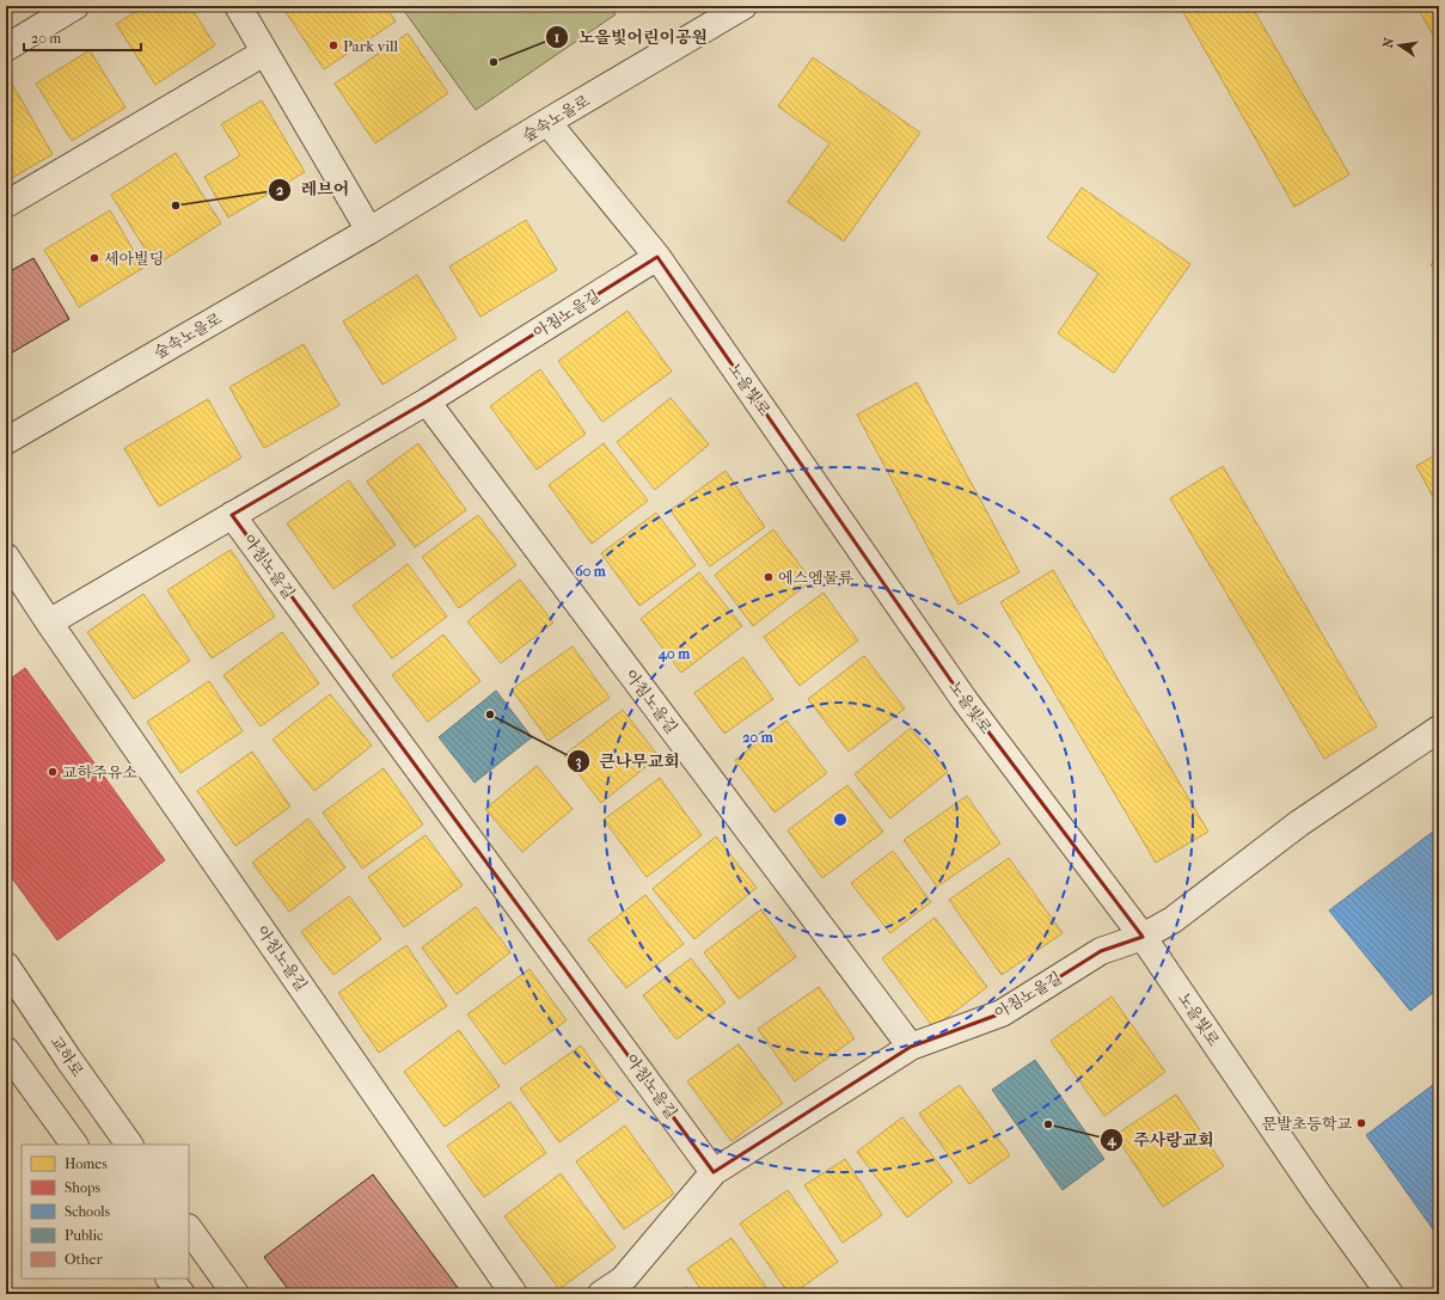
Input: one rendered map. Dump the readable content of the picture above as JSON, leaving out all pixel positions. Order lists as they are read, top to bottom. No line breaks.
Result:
{"streets":{"street":["숲속노을로","아침노을길","노을빛로","교하로"]},"crossings":[["숲속노을로","노을빛로"],["아침노을길","노을빛로"]],"places":["Park vill","노을빛어린이공원","레브어","세아빌딩","에스엠물류","큰나무교회","교하주유소","문발초등학교","주사랑교회"],"legend":["Homes","Shops","Schools","Public","Other"],"scale_bar":"20 m","north":"left","rings":["60 m","40 m","20 m"]}
